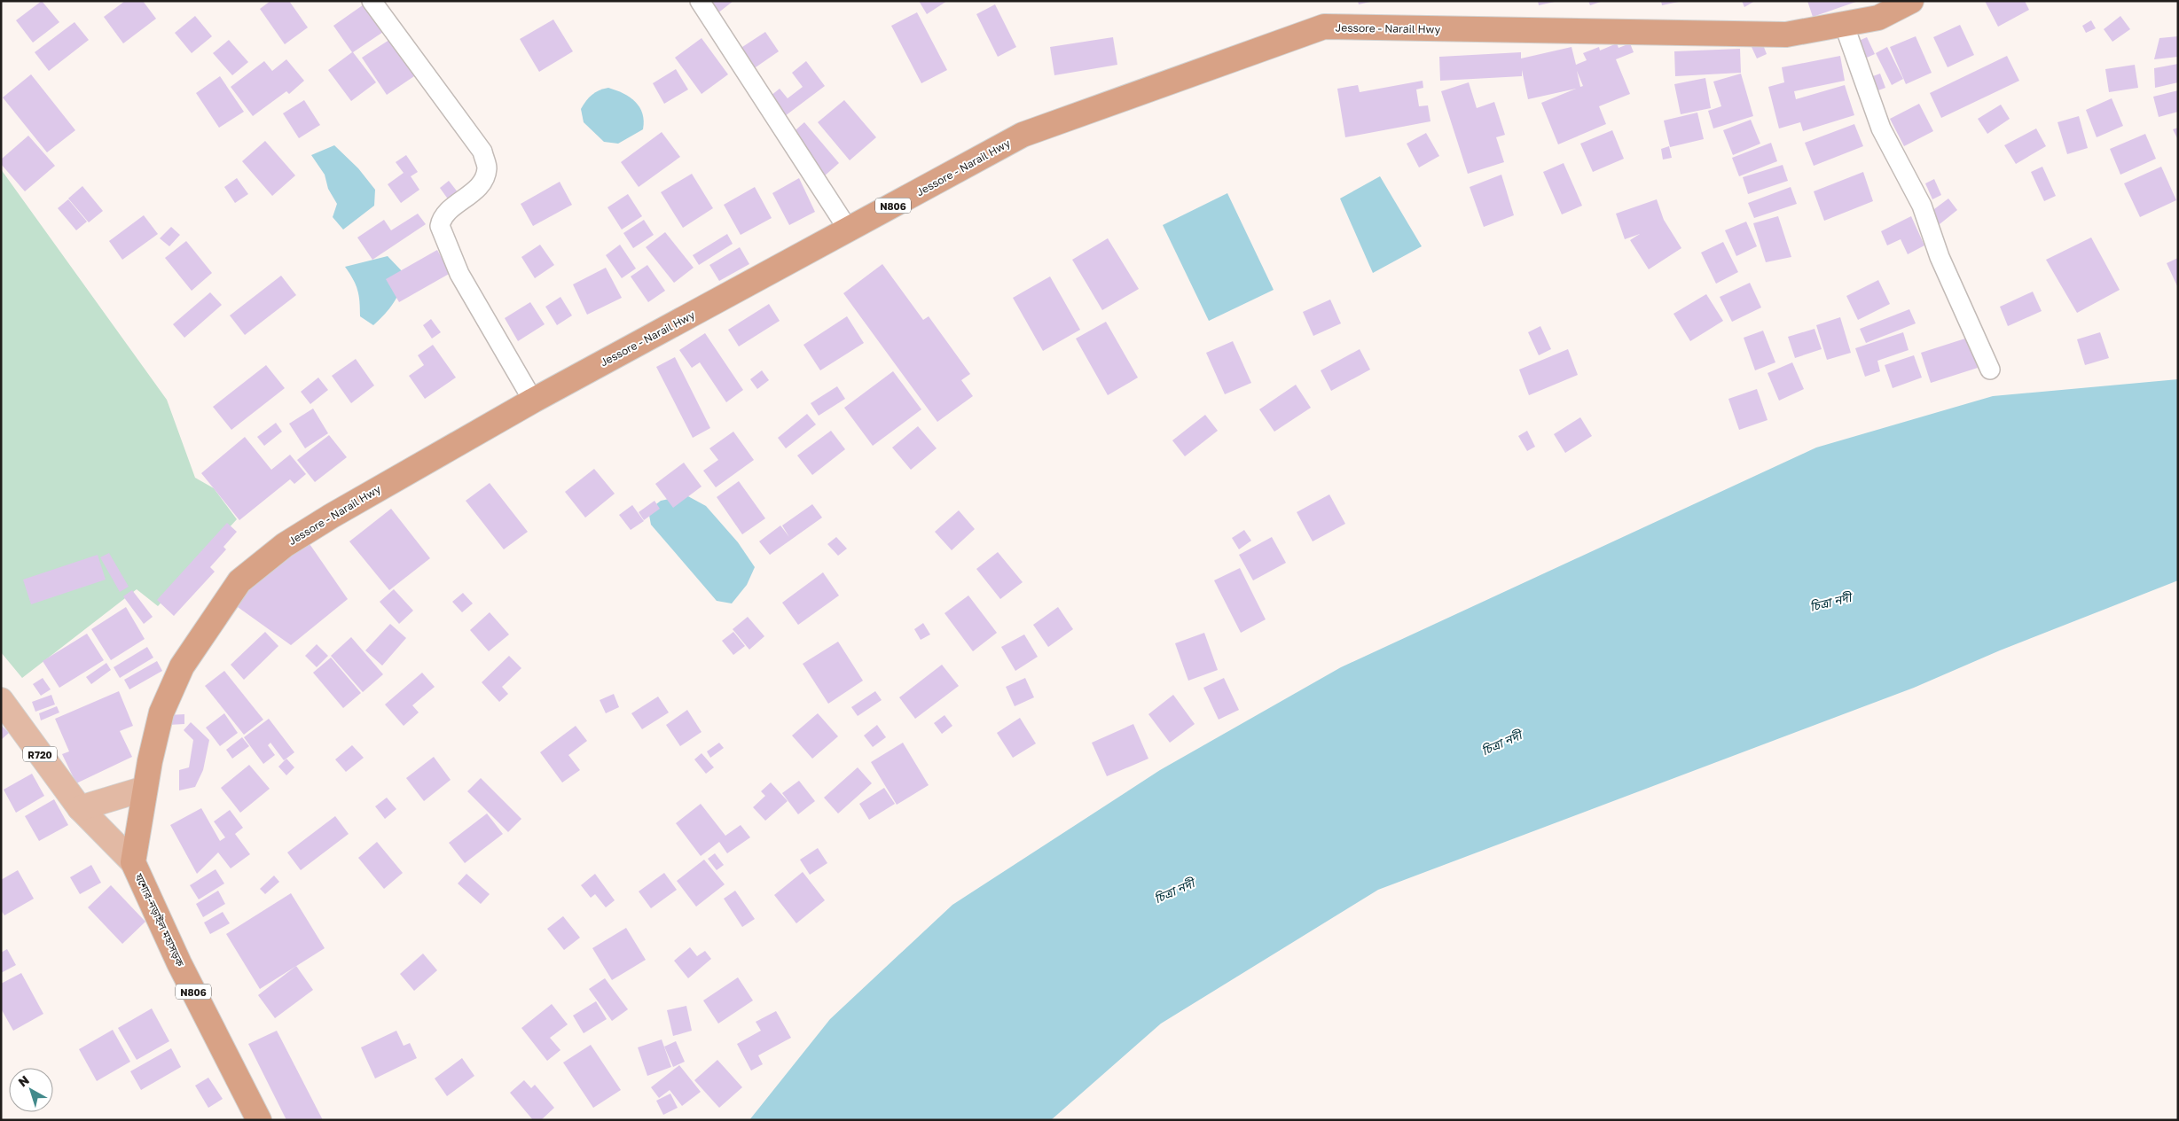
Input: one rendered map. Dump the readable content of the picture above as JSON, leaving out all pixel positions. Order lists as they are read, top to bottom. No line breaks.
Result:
{"streets":{"highway":["Jessore - Narail Hwy","N806","যশোর-নড়াইল মহাসড়ক"],"main road":["R720"]},"crossings":[["Jessore - Narail Hwy","R720"],["Jessore - Narail Hwy","যশোর-নড়াইল মহাসড়ক"],["R720","যশোর-নড়াইল মহাসড়ক"]],"water":["চিত্রা নদী"],"north":"top left"}
